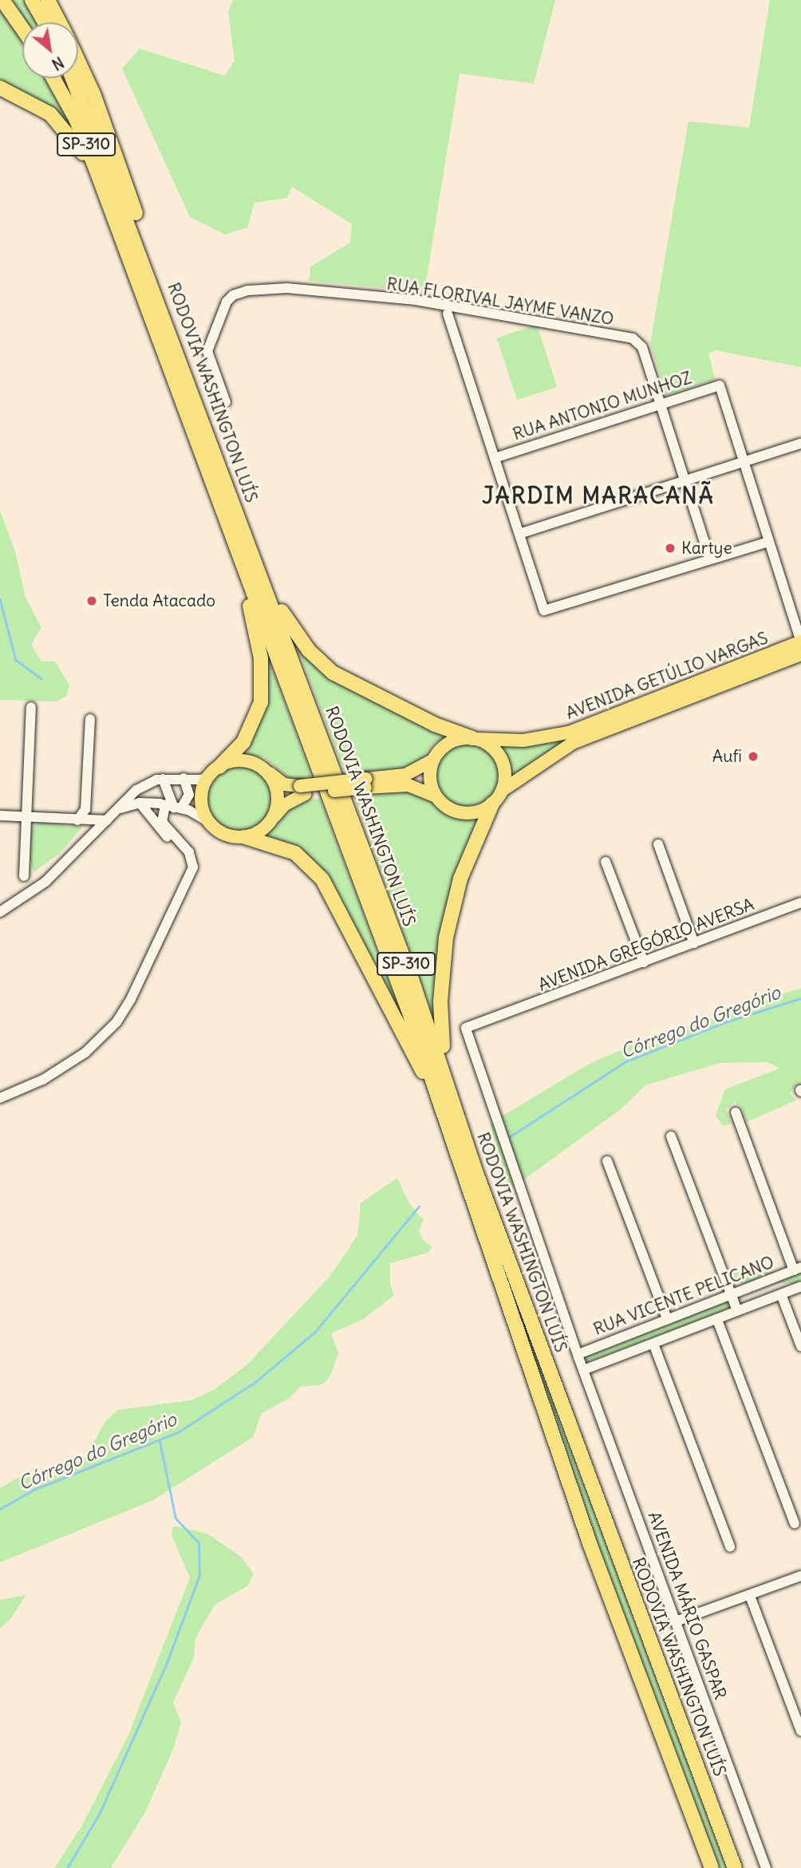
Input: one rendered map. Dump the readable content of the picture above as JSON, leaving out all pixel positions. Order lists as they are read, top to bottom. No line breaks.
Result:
{"streets":{"highway":["SP-310","RODOVIA WASHINGTON LUÍS"],"main road":["AVENIDA GETÚLIO VARGAS"],"street":["RUA FLORIVAL JAYME VANZO","RUA ANTONIO MUNHOZ","AVENIDA GREGÓRIO AVERSA","RUA VICENTE PELICANO","AVENIDA MÁRIO GASPAR"]},"crossings":[["RUA FLORIVAL JAYME VANZO","RUA ANTONIO MUNHOZ"],["AVENIDA GREGÓRIO AVERSA","RUA VICENTE PELICANO"],["AVENIDA GREGÓRIO AVERSA","AVENIDA MÁRIO GASPAR"],["RUA VICENTE PELICANO","AVENIDA MÁRIO GASPAR"]],"districts":["JARDIM MARACANÃ"],"water":["Córrego do Gregório"],"places":["Kartye","Tenda Atacado","Aufi"],"north":"bottom right"}
